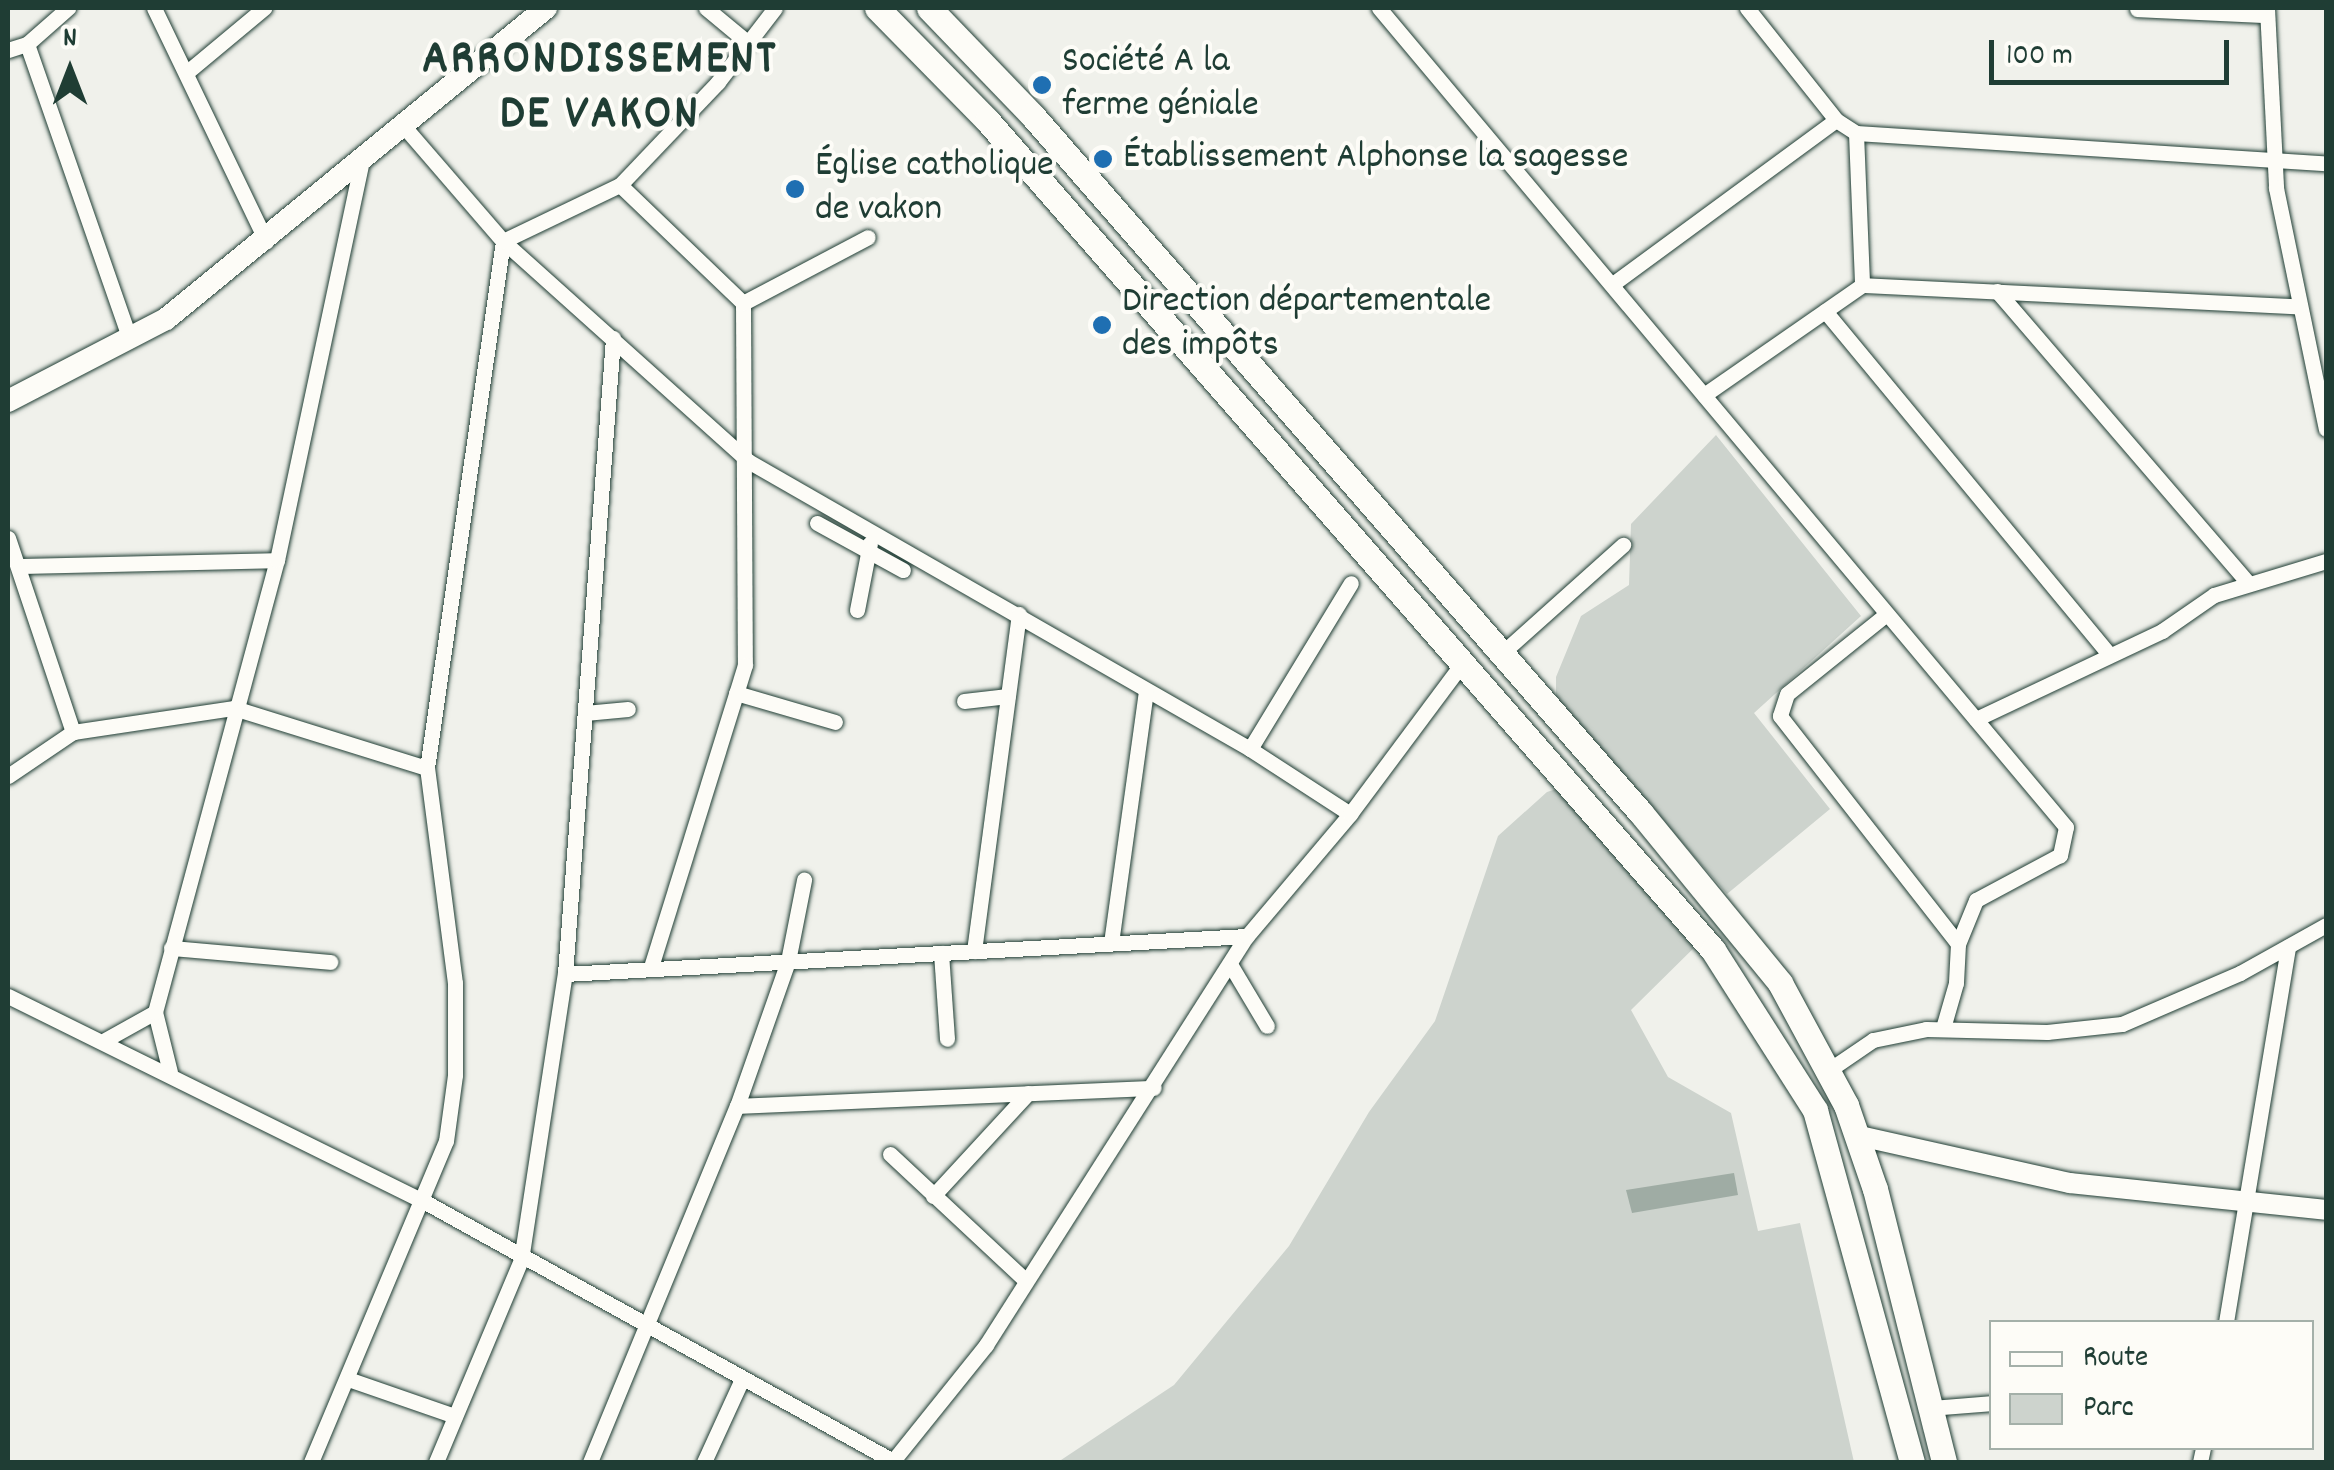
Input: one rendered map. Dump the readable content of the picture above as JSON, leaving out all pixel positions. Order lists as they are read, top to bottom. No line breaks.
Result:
{"districts":["ARRONDISSEMENT DE VAKON"],"places":["Société A la ferme géniale","Établissement Alphonse la sagesse","Église catholique de vakon","Direction départementale des impôts"],"legend":["Route","Parc"],"scale_bar":"100 m","north":"top"}
